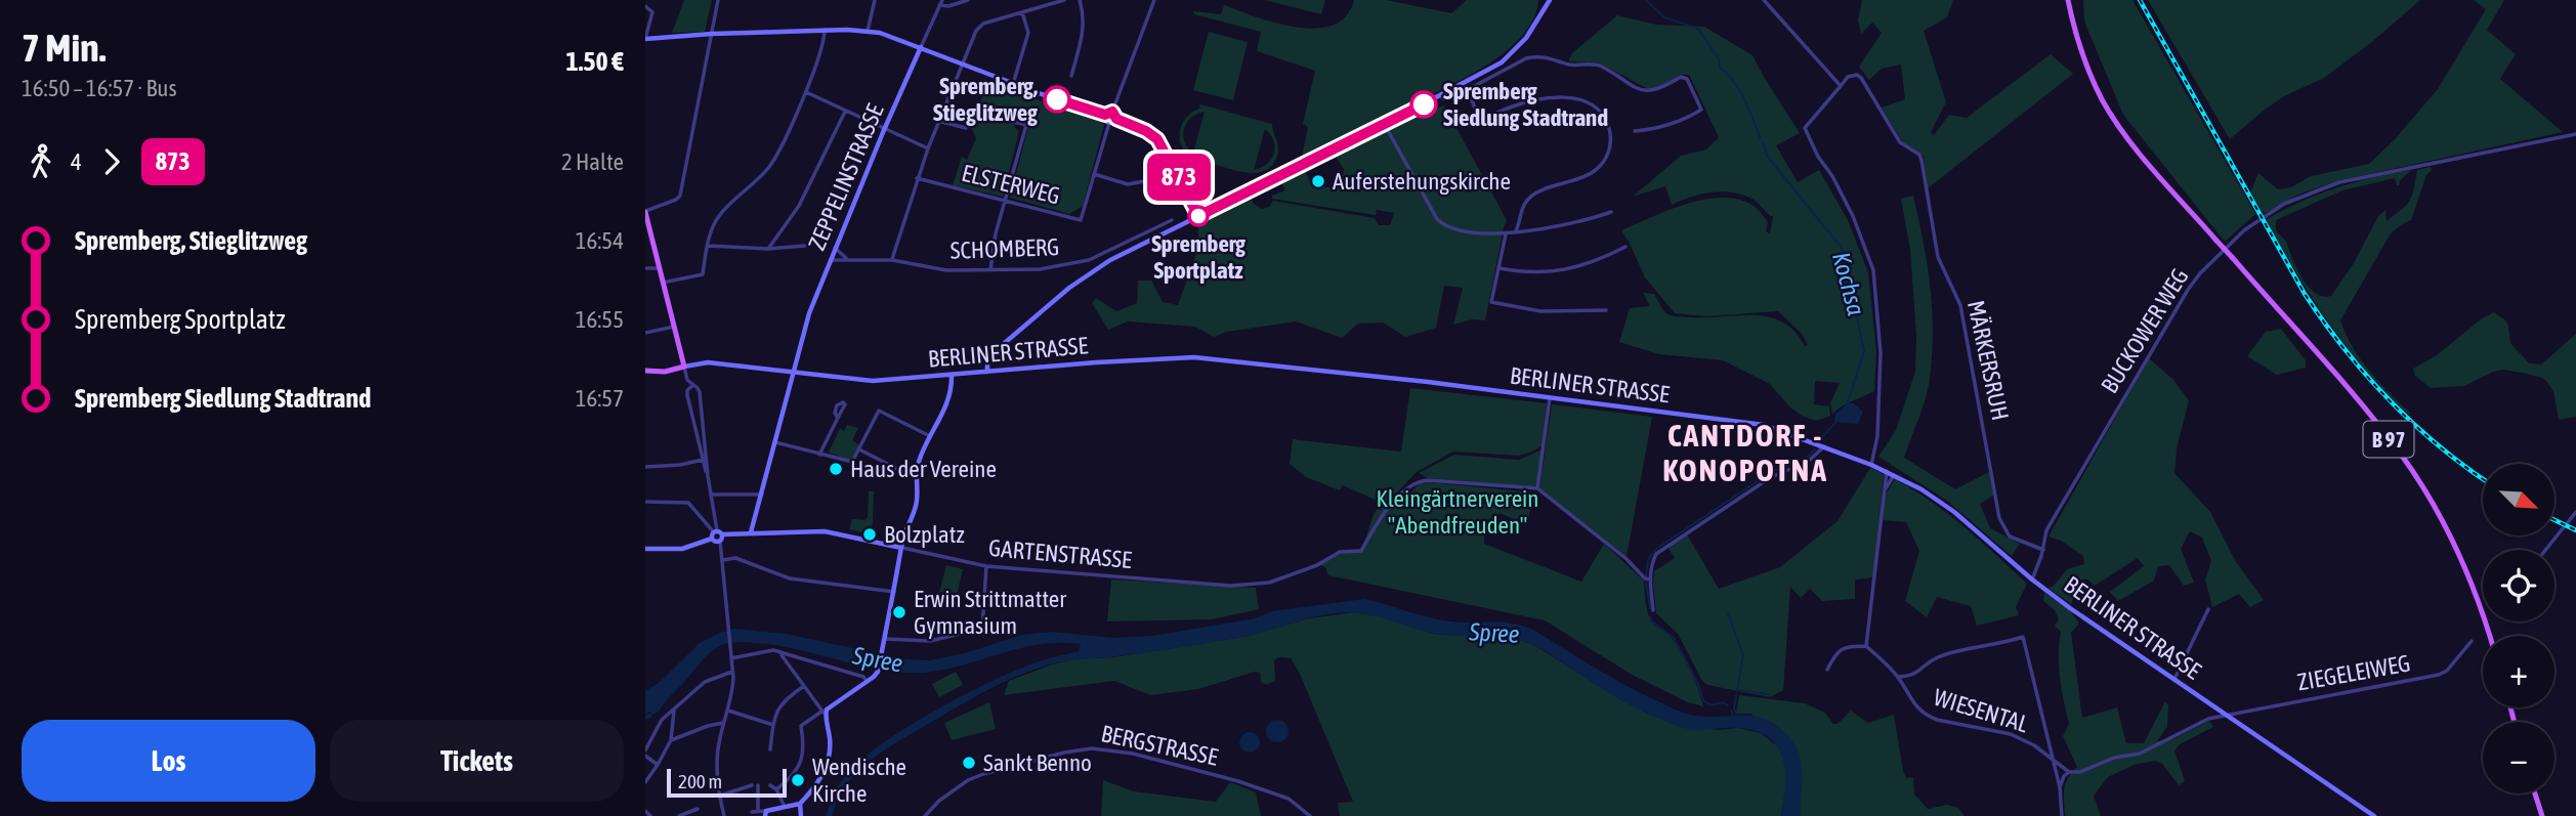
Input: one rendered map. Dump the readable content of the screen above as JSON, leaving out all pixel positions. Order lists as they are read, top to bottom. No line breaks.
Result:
{"streets":{"main road":["B 97"],"street":["ZEPPELINSTRASSE","ELSTERWEG","SCHOMBERG","BUCKOWER WEG","BERLINER STRASSE","MÄRKERSRUH","GARTENSTRASSE","ZIEGELEIWEG","WIESENTAL","BERGSTRASSE"]},"crossings":[["ZEPPELINSTRASSE","SCHOMBERG"],["ZEPPELINSTRASSE","BERLINER STRASSE"],["ZEPPELINSTRASSE","GARTENSTRASSE"],["BUCKOWER WEG","BERLINER STRASSE"],["BUCKOWER WEG","MÄRKERSRUH"],["BERLINER STRASSE","ZIEGELEIWEG"],["ZIEGELEIWEG","WIESENTAL"]],"districts":["CANTDORF - KONOPOTNA"],"water":["Kochsa","Spree"],"parks":["Kleingärtnerverein \"Abendfreuden\""],"places":["Spremberg, Stieglitzweg","Spremberg Siedlung Stadtrand","Auferstehungskirche","Spremberg Sportplatz","Haus der Vereine","Bolzplatz","Erwin Strittmatter Gymnasium","Sankt Benno","Wendische Kirche"],"lines":["bus line 873"],"scale_bar":"200 m","north":"bottom right","page":{"heading":["7 Min.","16:50 – 16:57 · Bus","1.50 €"],"on_map":"873","legs":["4","873","2 Halte"],"list":[{"name":"Spremberg, Stieglitzweg","value":"16:54"},{"name":"Spremberg Sportplatz","value":"16:55"},{"name":"Spremberg Siedlung Stadtrand","value":"16:57"}],"map_buttons":["+","−"],"buttons":["Los","Tickets"],"scale":"200 m"}}
